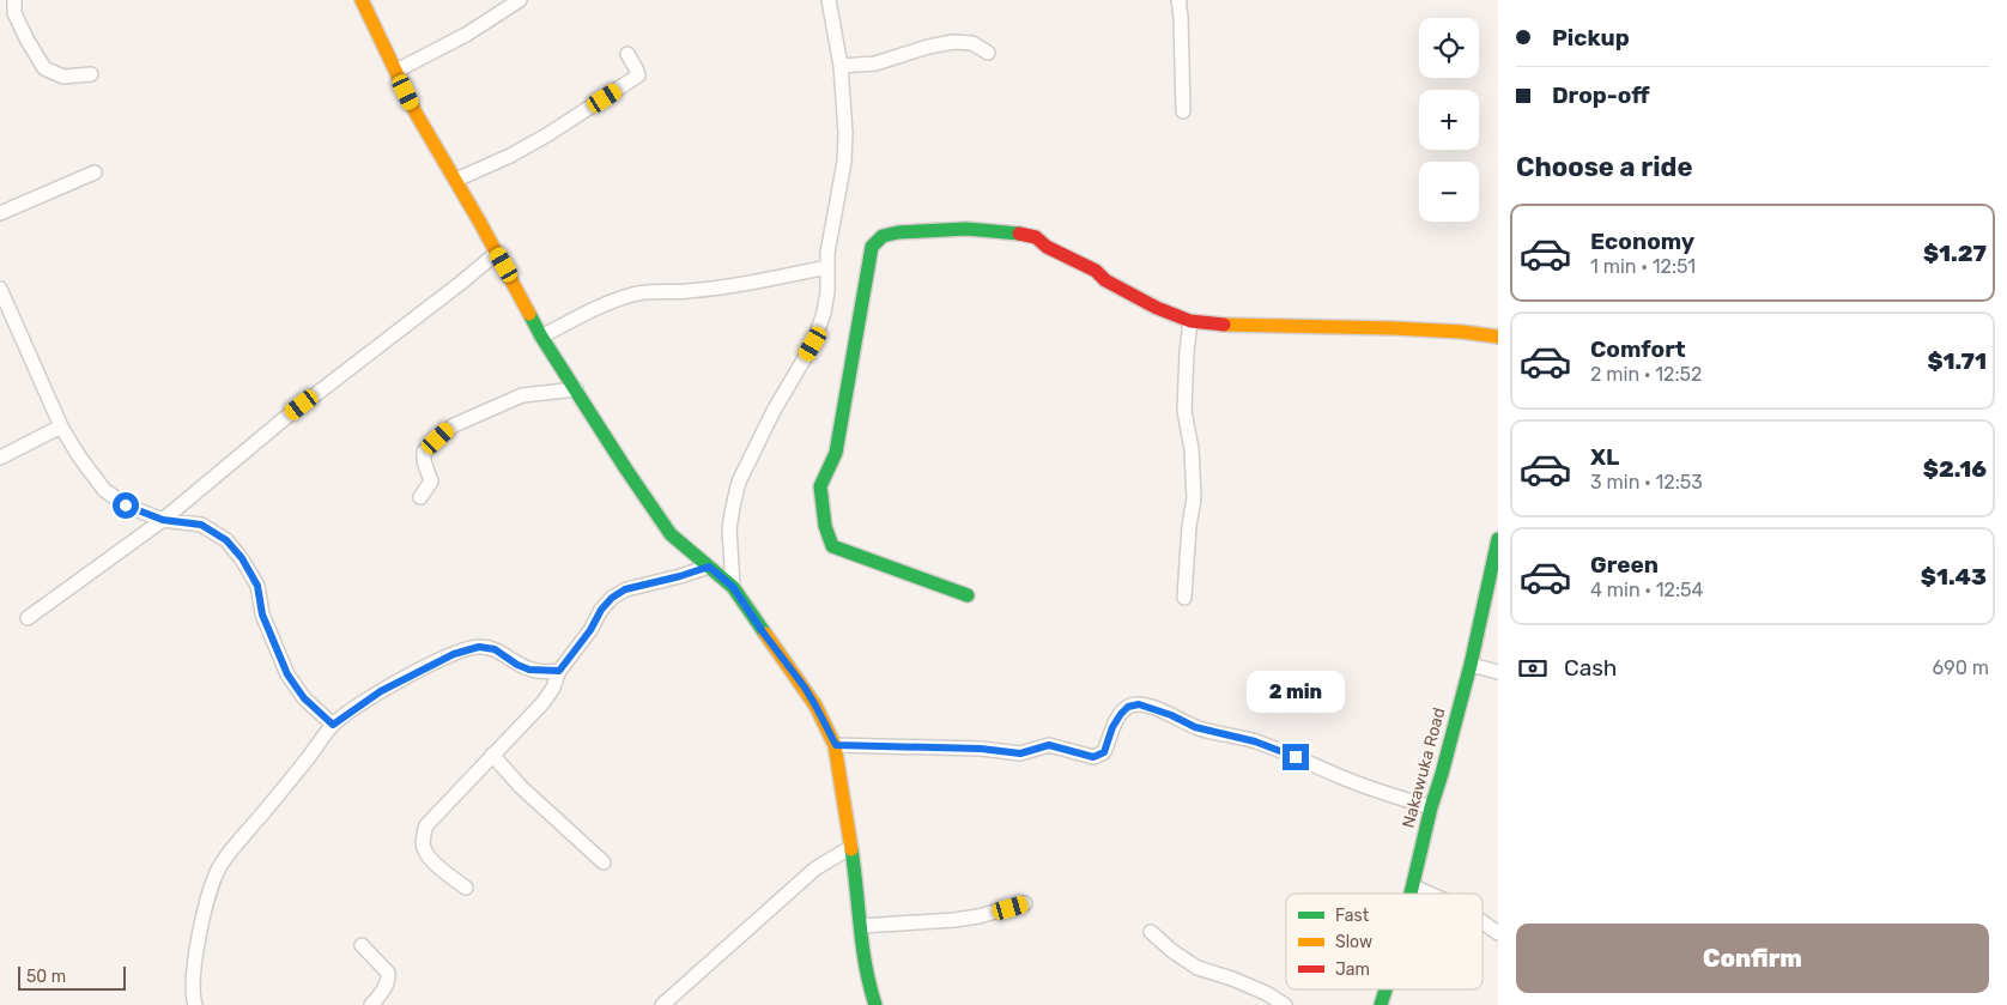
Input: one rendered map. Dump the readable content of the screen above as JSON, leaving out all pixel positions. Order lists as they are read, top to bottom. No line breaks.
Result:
{"streets":{"street":["Nakawuka Road"]},"legend":["Fast","Slow","Jam"],"scale_bar":"50 m","page":{"banner":["Pickup","Drop-off"],"map_buttons":["+","−"],"heading":"Choose a ride","list":[{"name":"Economy","note":"1 min · 12:51","value":"$1.27"},{"name":"Comfort","note":"2 min · 12:52","value":"$1.71"},{"name":"XL","note":"3 min · 12:53","value":"$2.16"},{"name":"Green","note":"4 min · 12:54","value":"$1.43"}],"pay":["Cash","690 m"],"bubble":"2 min","buttons":"Confirm","scale":"50 m"}}
